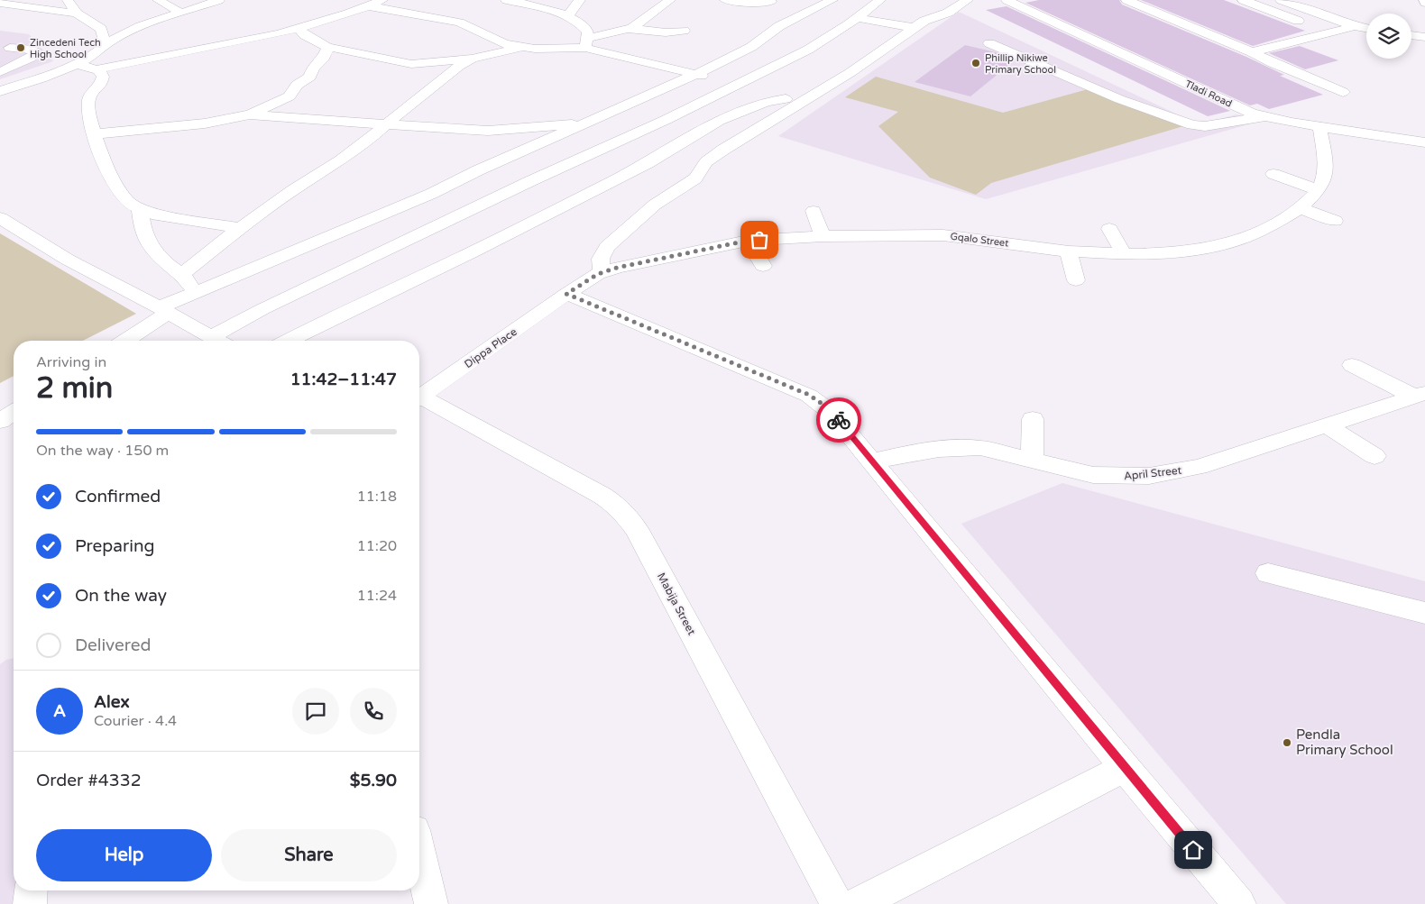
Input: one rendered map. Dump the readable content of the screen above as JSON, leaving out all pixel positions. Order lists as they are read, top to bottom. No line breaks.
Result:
{"streets":{"street":["Tladi Road","Gqalo Street","Dippa Place","April Street","Mabija Street"]},"crossings":[["Gqalo Street","Dippa Place"]],"places":["Zincedeni Tech High School","Phillip Nikiwe Primary School","Pendla Primary School"],"page":{"heading":["2 min","Arriving in","11:42–11:47"],"panel":["Alex","Courier · 4.4","Order #4332","$5.90"],"bar":"On the way · 150 m","list":[["Confirmed","11:18"],["Preparing","11:20"],["On the way","11:24"],"Delivered"],"round":"A","buttons":["Help","Share"]}}
